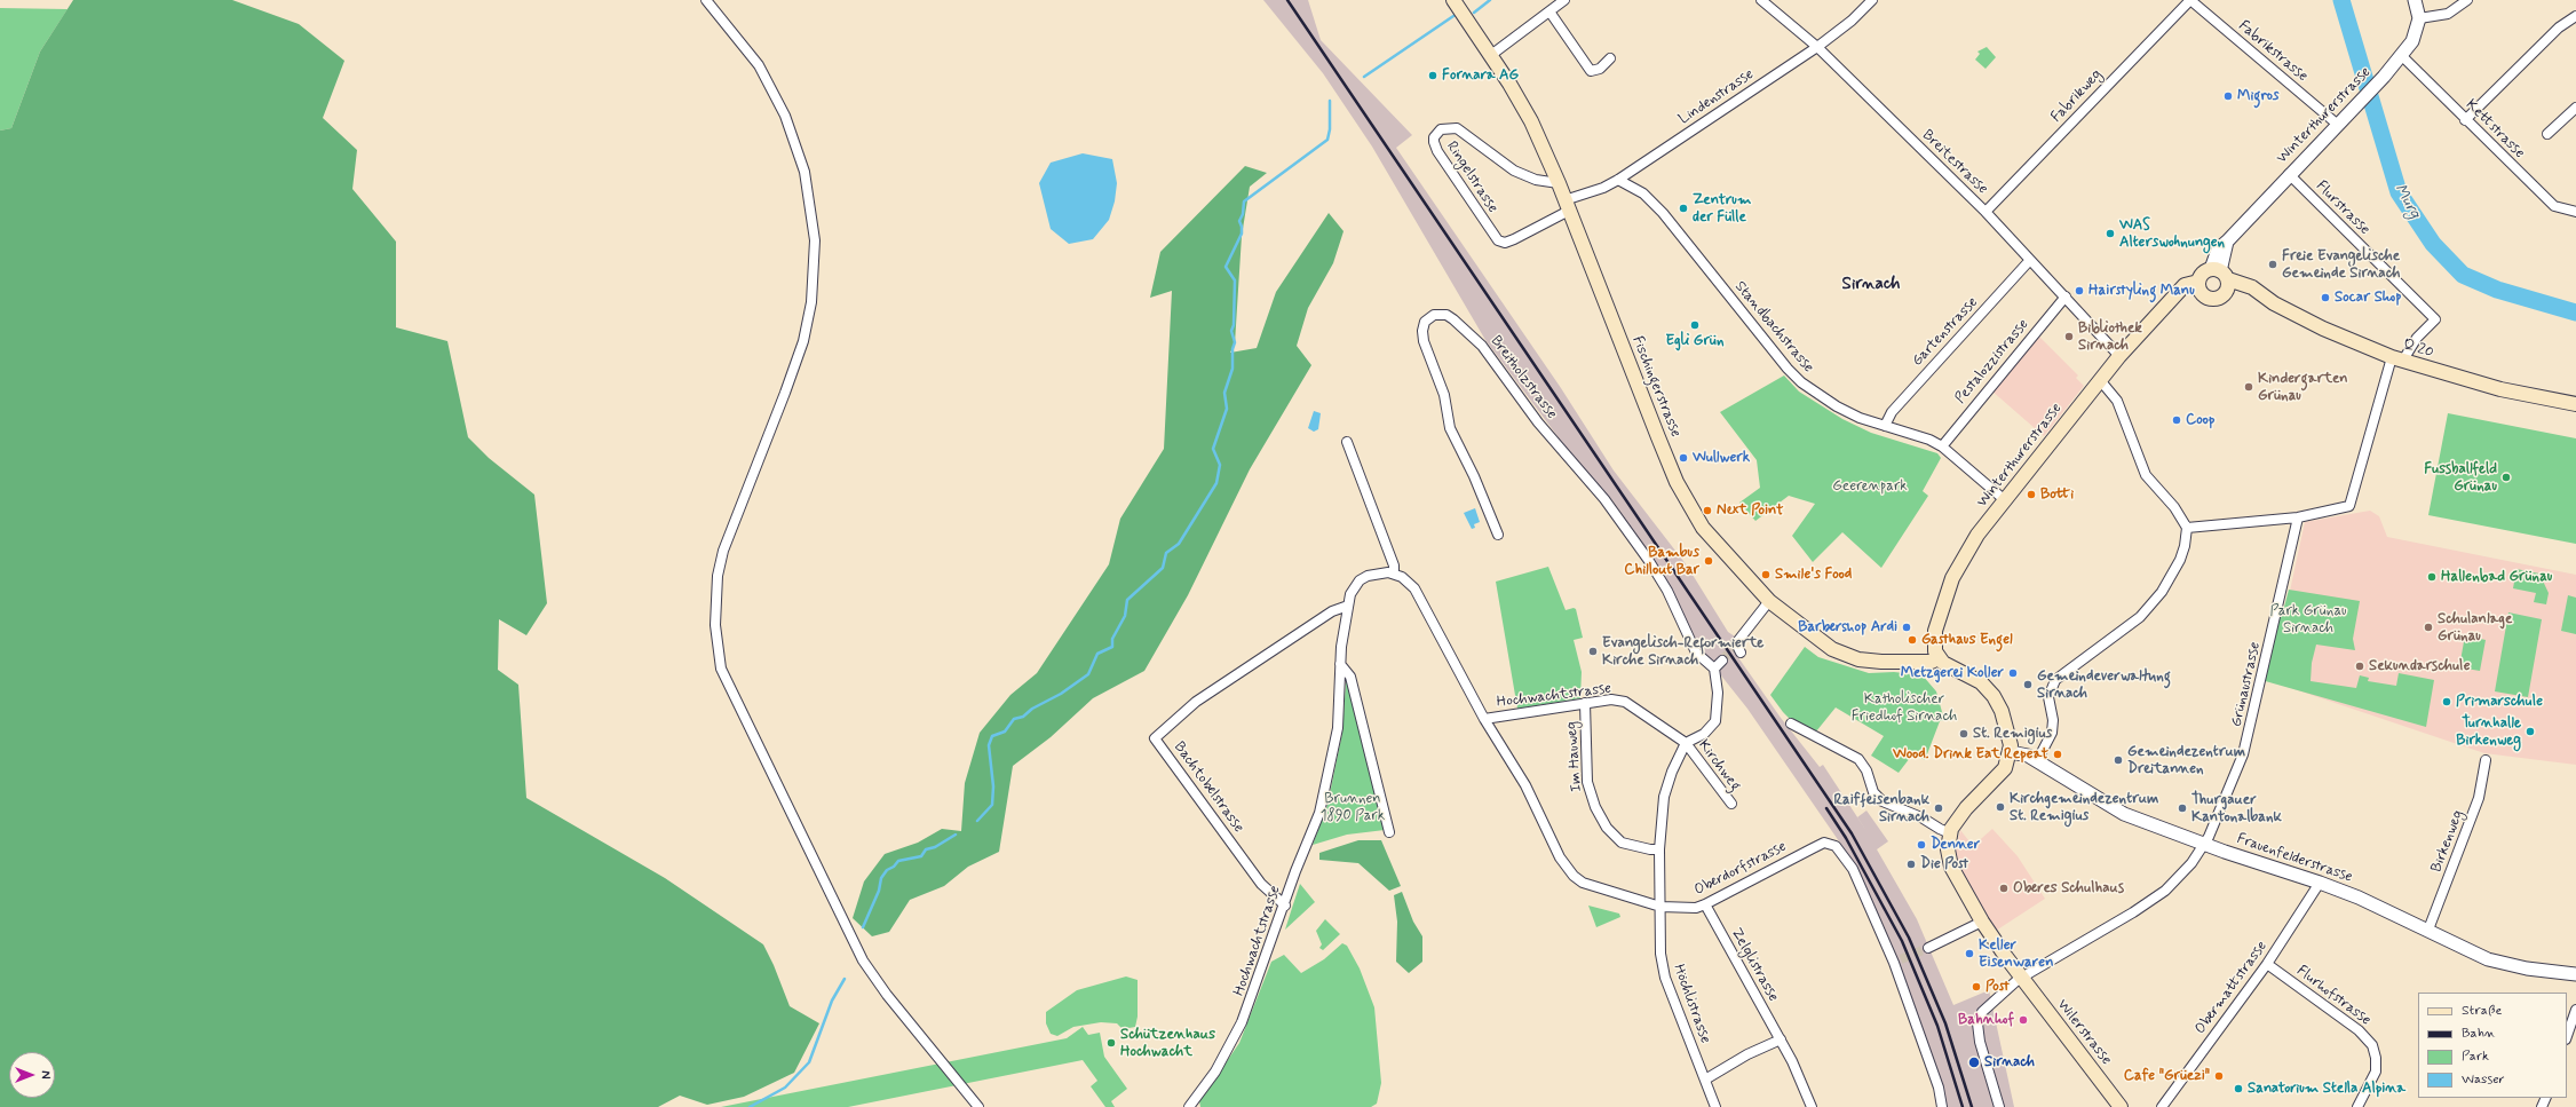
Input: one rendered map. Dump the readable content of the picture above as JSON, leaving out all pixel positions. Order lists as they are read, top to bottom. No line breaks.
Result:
{"streets":{"main road":["Winterthurerstrasse","Q 20","Fischingerstrasse","Wilerstrasse"],"street":["Fabrikstrasse","Fabrikweg","Lindenstrasse","Kettstrasse","Breitestrasse","Ringelstrasse","Flurstrasse","Standbachstrasse","Gartenstrasse","Pestalozzistrasse","Breitholzstrasse","Grünaustrasse","Hochwachtstrasse","Im Hauweg","Kirchweg","Bachtobelstrasse","Birkenweg","Frauenfelderstrasse","Oberdorfstrasse","Zelglistrasse","Obermattstrasse","Flurhofstrasse","Höchlistrasse"]},"crossings":[["Fabrikstrasse","Fabrikweg"],["Fabrikstrasse","Winterthurerstrasse"],["Fabrikweg","Breitestrasse"],["Lindenstrasse","Breitestrasse"],["Lindenstrasse","Ringelstrasse"],["Lindenstrasse","Standbachstrasse"],["Lindenstrasse","Fischingerstrasse"],["Winterthurerstrasse","Kettstrasse"],["Winterthurerstrasse","Breitestrasse"],["Winterthurerstrasse","Flurstrasse"],["Winterthurerstrasse","Standbachstrasse"],["Winterthurerstrasse","Q 20"],["Winterthurerstrasse","Fischingerstrasse"],["Breitestrasse","Gartenstrasse"],["Breitestrasse","Pestalozzistrasse"],["Ringelstrasse","Fischingerstrasse"],["Flurstrasse","Q 20"],["Standbachstrasse","Gartenstrasse"],["Standbachstrasse","Pestalozzistrasse"],["Grünaustrasse","Frauenfelderstrasse"],["Grünaustrasse","Wilerstrasse"],["Hochwachtstrasse","Im Hauweg"],["Hochwachtstrasse","Kirchweg"],["Hochwachtstrasse","Bachtobelstrasse"],["Hochwachtstrasse","Oberdorfstrasse"],["Birkenweg","Frauenfelderstrasse"],["Frauenfelderstrasse","Obermattstrasse"],["Oberdorfstrasse","Zelglistrasse"],["Oberdorfstrasse","Höchlistrasse"],["Obermattstrasse","Flurhofstrasse"]],"districts":["Sirnach"],"water":["Murg"],"parks":["Geerenpark","Park Grünau Sirnach","Katholischer Friedhof Sirnach","Brunnen 1890 Park"],"places":["Fornara AG","Migros","Zentrum der Fülle","WAS Alterswohnungen","Freie Evangelische Gemeinde Sirnach","Hairstyling Manu","Socar Shop","Egli Grün","Bibliothek Sirnach","Kindergarten Grünau","Coop","Wullwerk","Fussballfeld Grünau","Botti","Next Point","Bambus Chillout Bar","Smile's Food","Hallenbad Grünau","Barbershop Ardi","Schulanlage Grünau","Gasthaus Engel","Evangelisch-Reformierte Kirche Sirnach","Sekundarschule","Metzgerei Koller","Gemeindeverwaltung Sirnach","Primarschule","Turnhalle Birkenweg","St. Remigius","Wood. Drink Eat Repeat","Gemeindezentrum Dreitannen","Kirchgemeindezentrum St. Remigius","Raiffeisenbank Sirnach","Thurgauer Kantonalbank","Denner","Die Post","Oberes Schulhaus","Keller Eisenwaren","Post","Bahnhof","Schützenhaus Hochwacht","Sirnach","Cafe \"Grüezi\"","Sanatorium Stella Alpina"],"legend":["Straße","Bahn","Park","Wasser"],"north":"right"}
